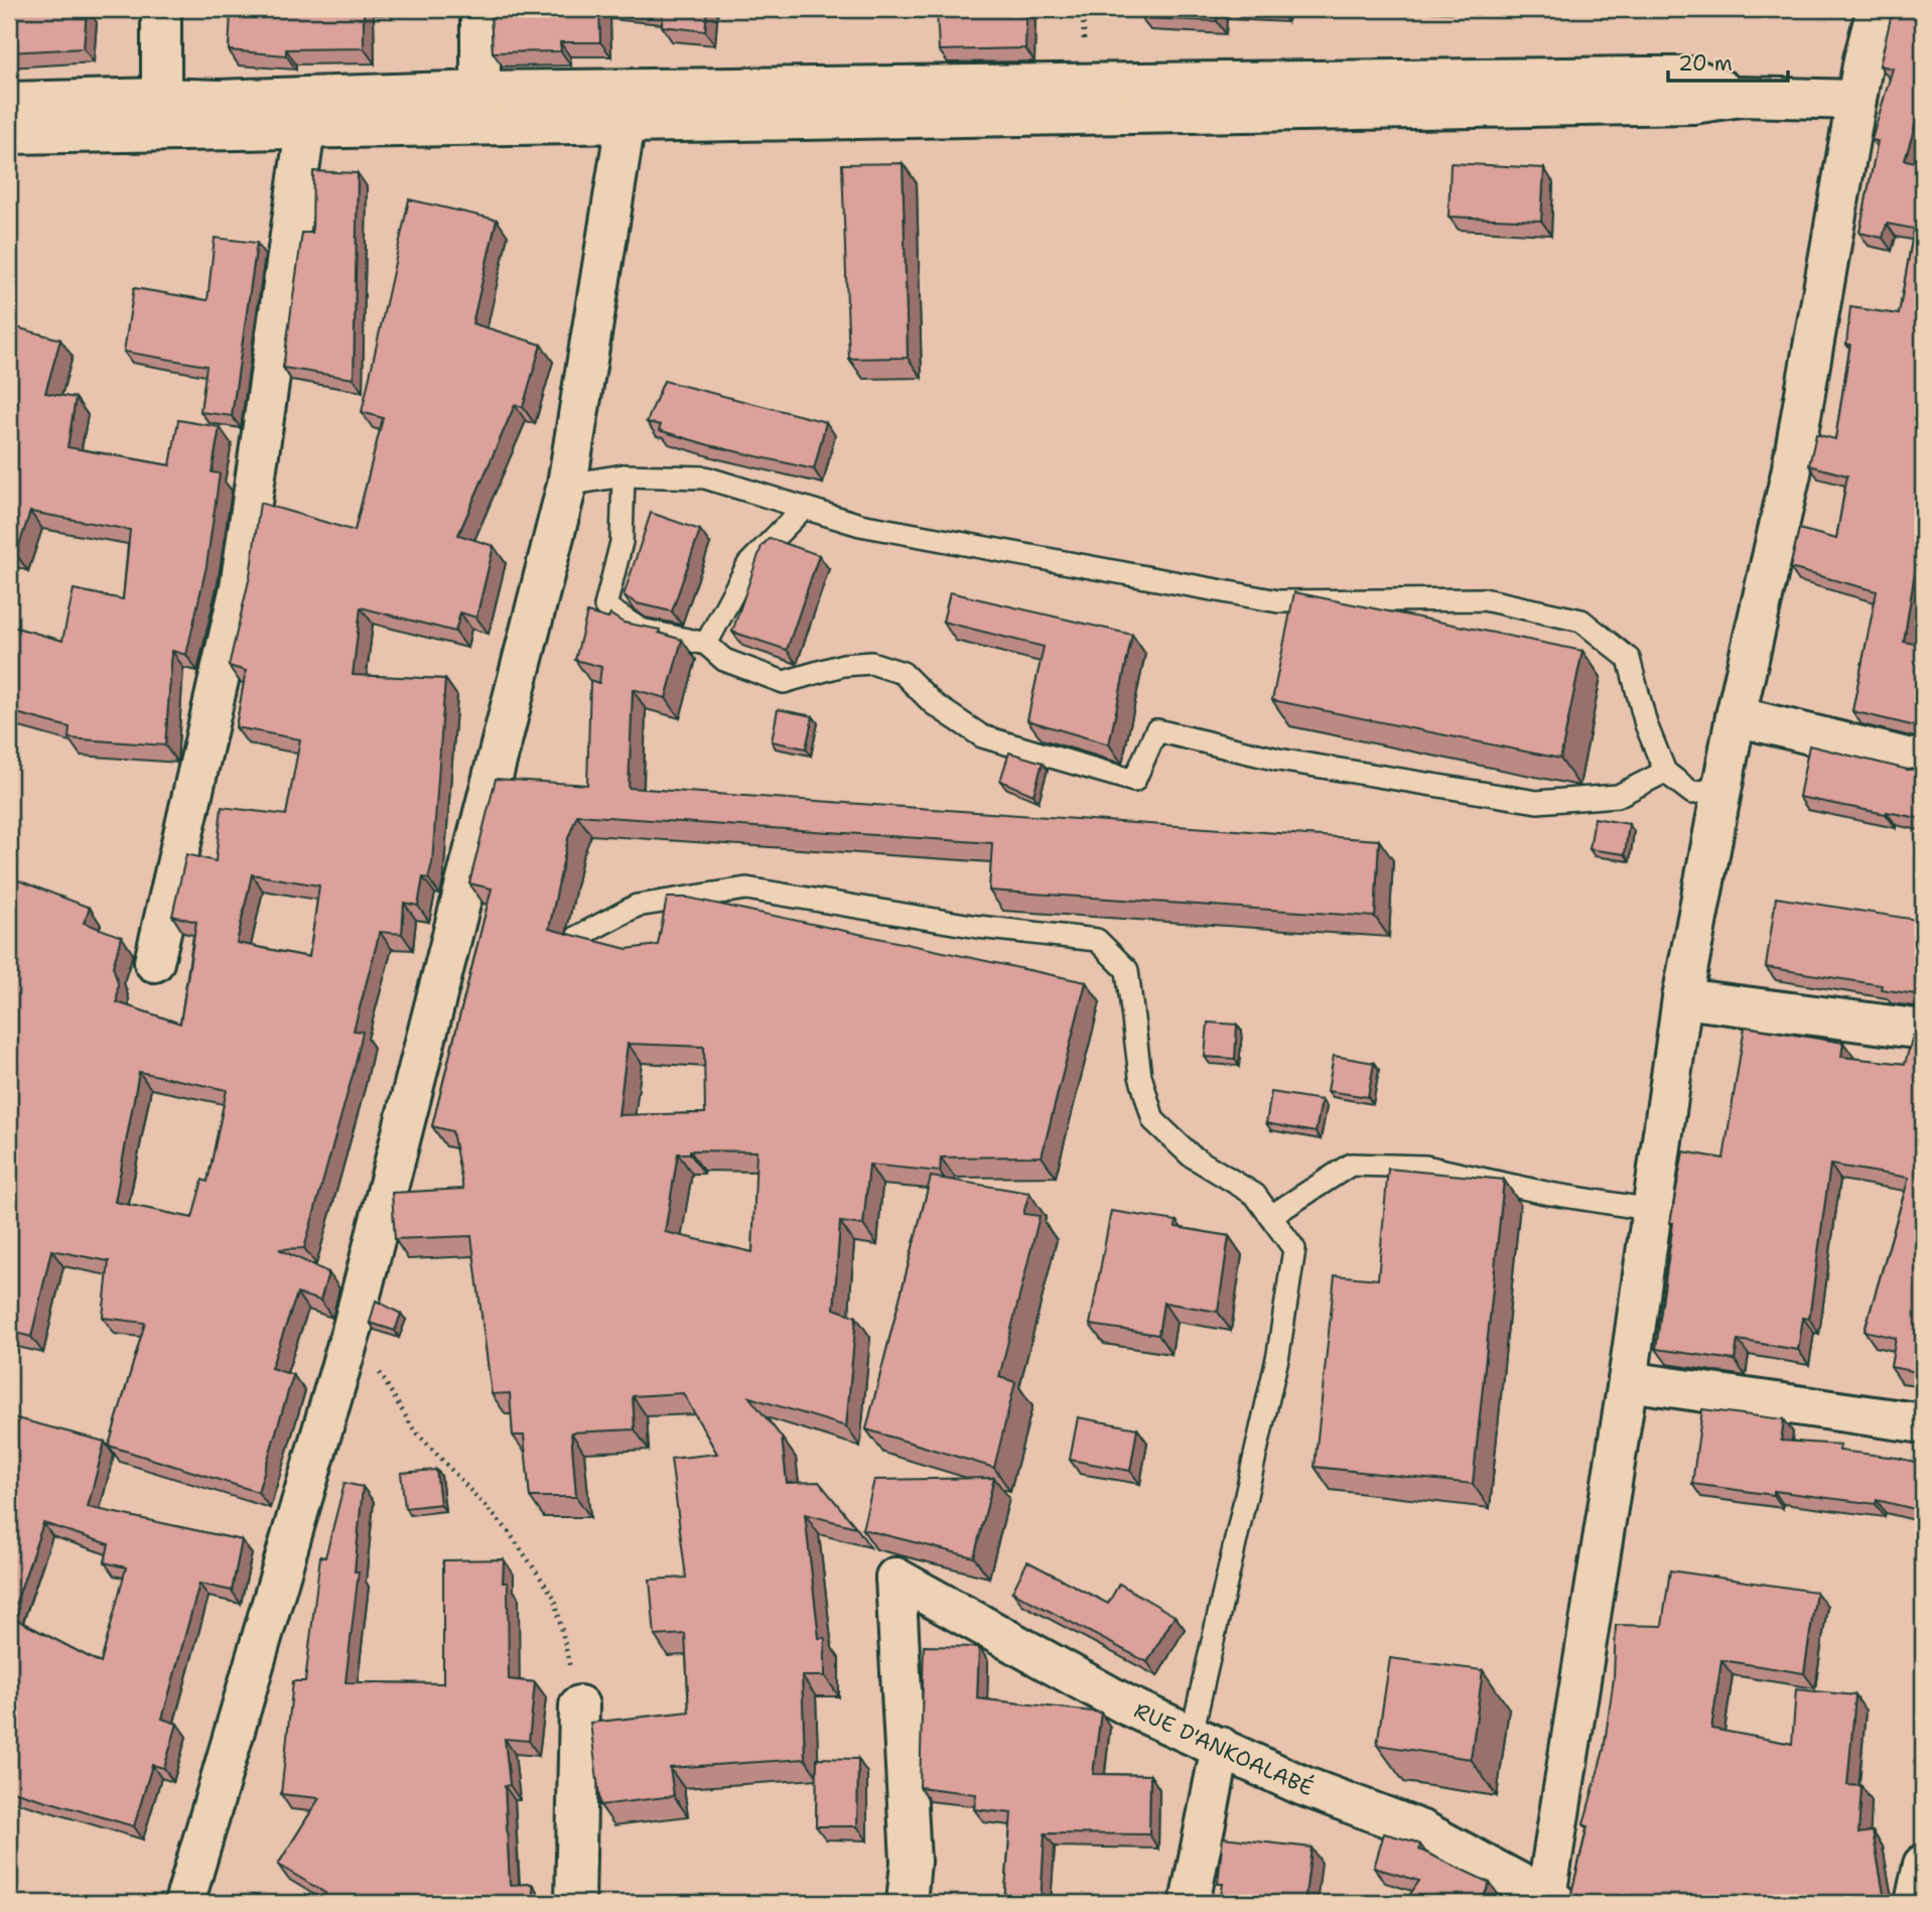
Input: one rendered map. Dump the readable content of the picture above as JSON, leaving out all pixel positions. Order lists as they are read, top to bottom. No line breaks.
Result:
{"streets":{"street":["RUE D'ANKOALABÉ"]},"scale_bar":"20 m"}
